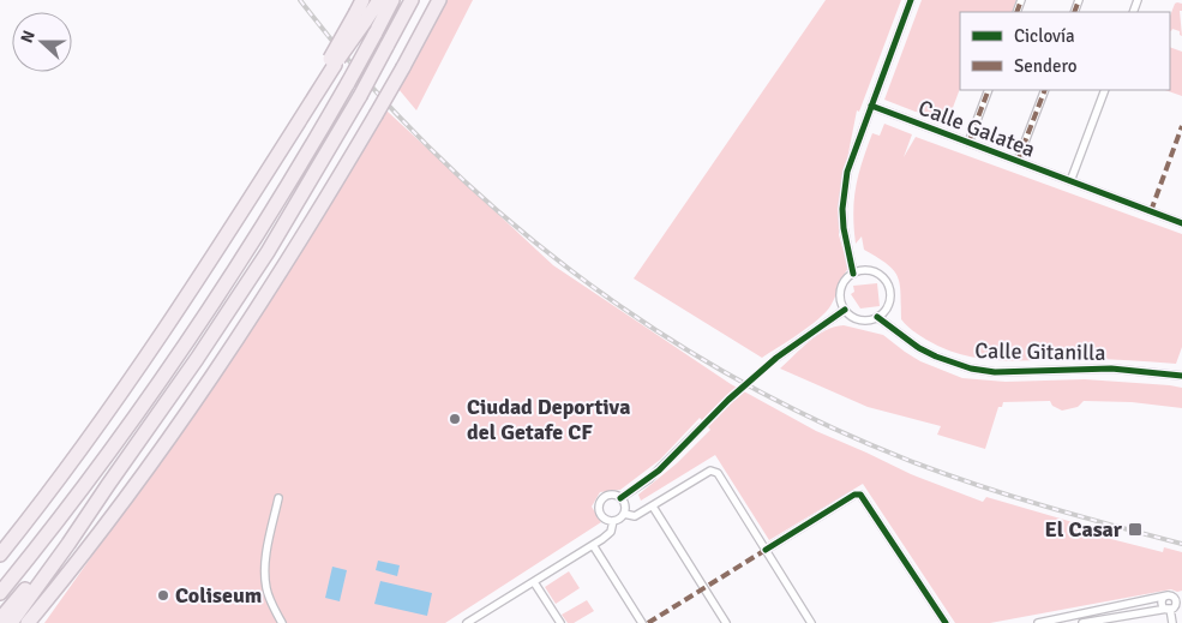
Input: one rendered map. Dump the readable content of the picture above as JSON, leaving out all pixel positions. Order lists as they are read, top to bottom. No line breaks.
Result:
{"streets":{"street":["Calle Galatea","Calle Gitanilla"]},"places":{"other":["Ciudad Deportiva del Getafe CF","Coliseum"],"transit":["El Casar"]},"legend":["Ciclovía","Sendero"],"north":"left"}
